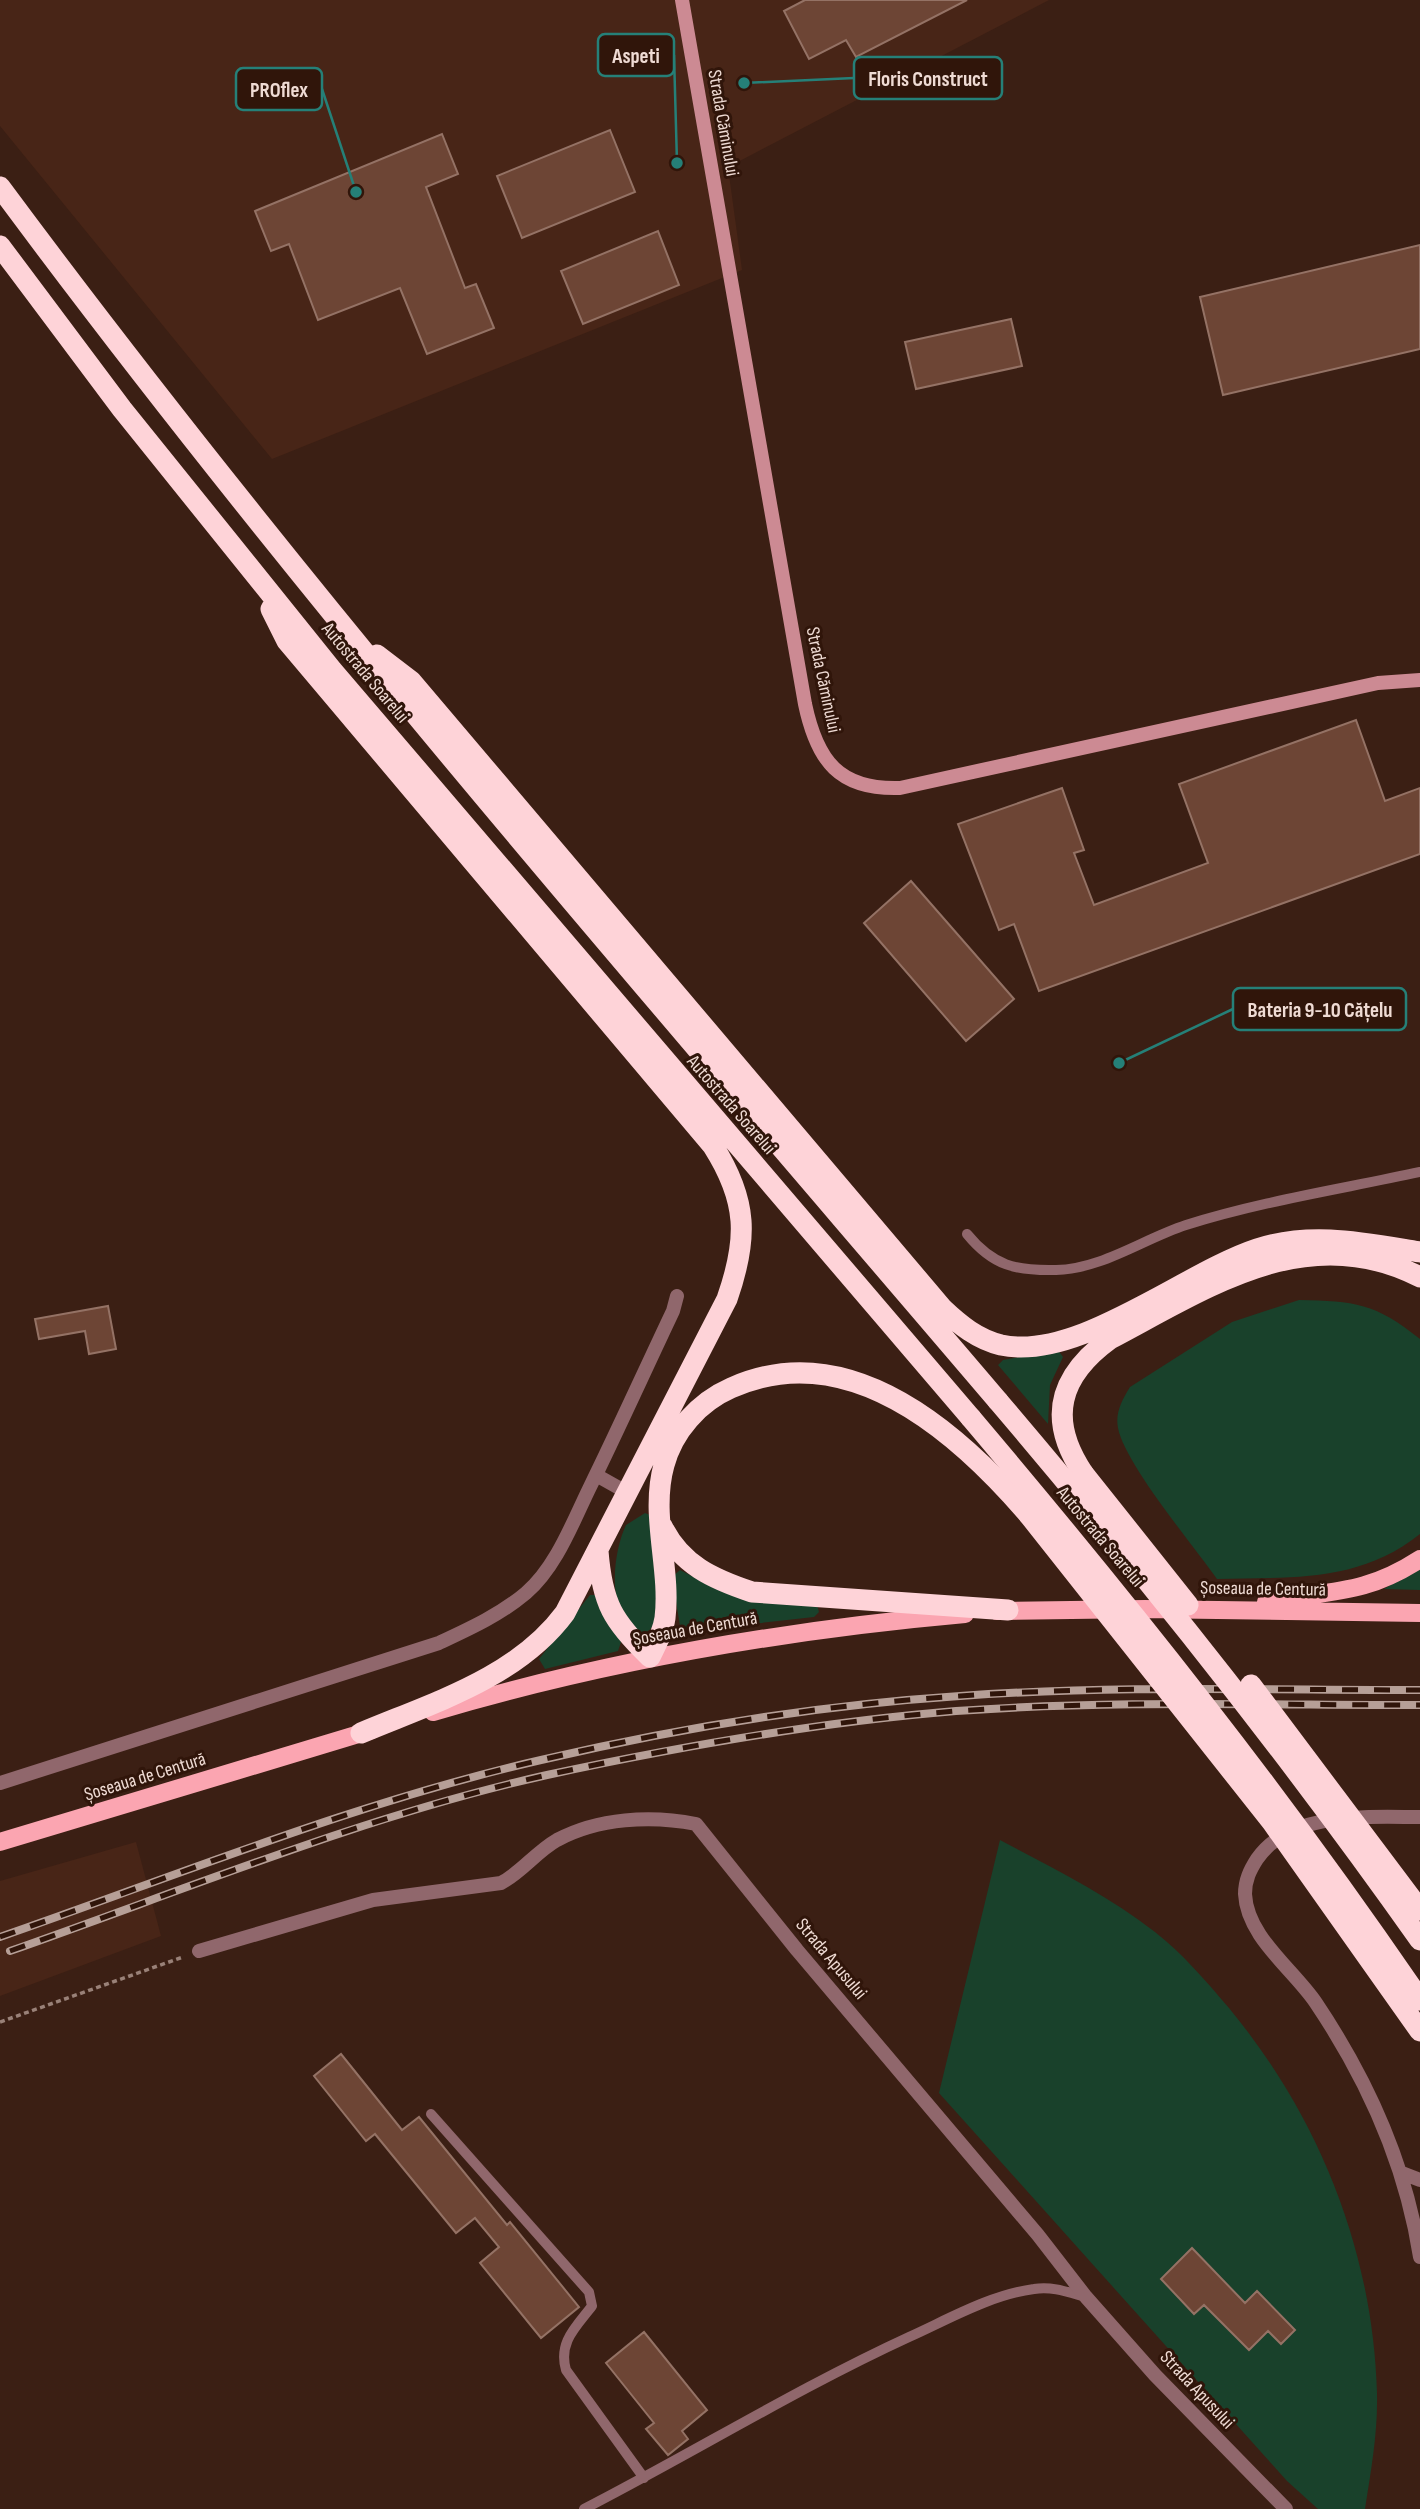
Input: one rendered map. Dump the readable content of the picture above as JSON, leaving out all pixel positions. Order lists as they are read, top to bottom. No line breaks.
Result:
{"streets":{"highway":["Autostrada Soarelui"],"main road":["Șoseaua de Centură"],"street":["Strada Căminului","Strada Apusului"]},"places":["Floris Construct","Aspeti","PROflex","Bateria 9-10 Cățelu"]}
